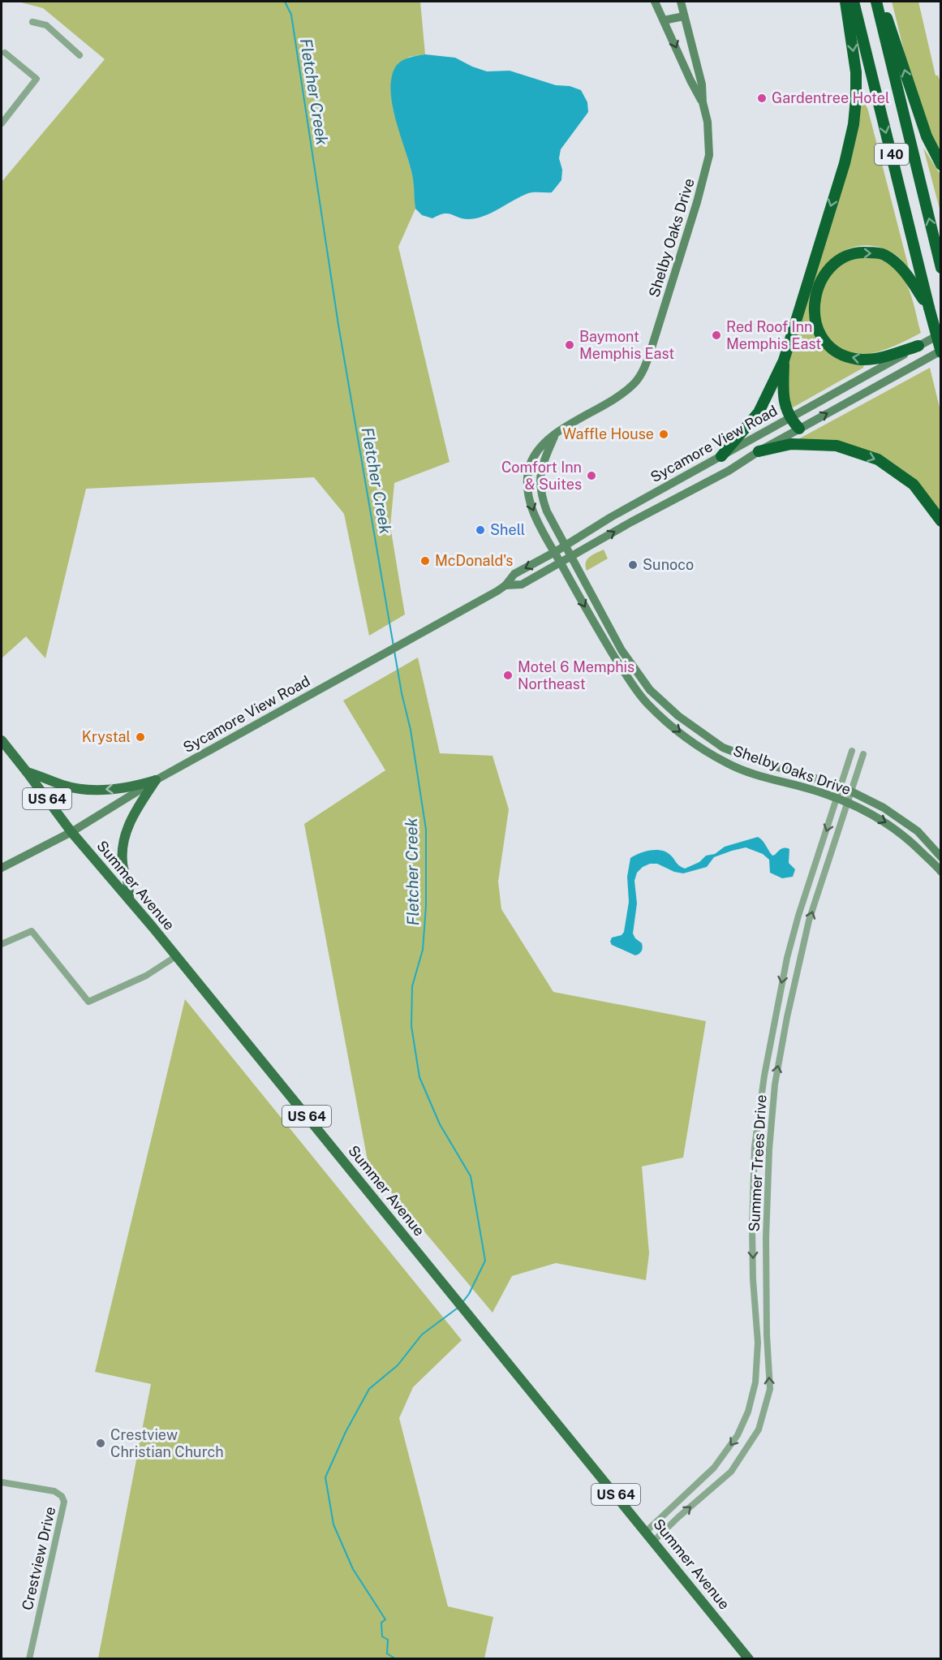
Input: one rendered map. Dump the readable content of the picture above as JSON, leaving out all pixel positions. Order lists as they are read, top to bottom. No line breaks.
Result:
{"streets":{"highway":["I 40"],"main road":["US 64","Summer Avenue"],"street":["Shelby Oaks Drive","Sycamore View Road","Summer Trees Drive","Crestview Drive"]},"crossings":[["I 40","Sycamore View Road"],["Shelby Oaks Drive","Sycamore View Road"],["Shelby Oaks Drive","Summer Trees Drive"],["Sycamore View Road","Summer Avenue"],["Summer Avenue","Summer Trees Drive"]],"water":["Fletcher Creek"],"places":["Gardentree Hotel","Red Roof Inn Memphis East","Baymont Memphis East","Waffle House","Comfort Inn & Suites","Shell","McDonald's","Sunoco","Motel 6 Memphis Northeast","Krystal","Crestview Christian Church"]}
